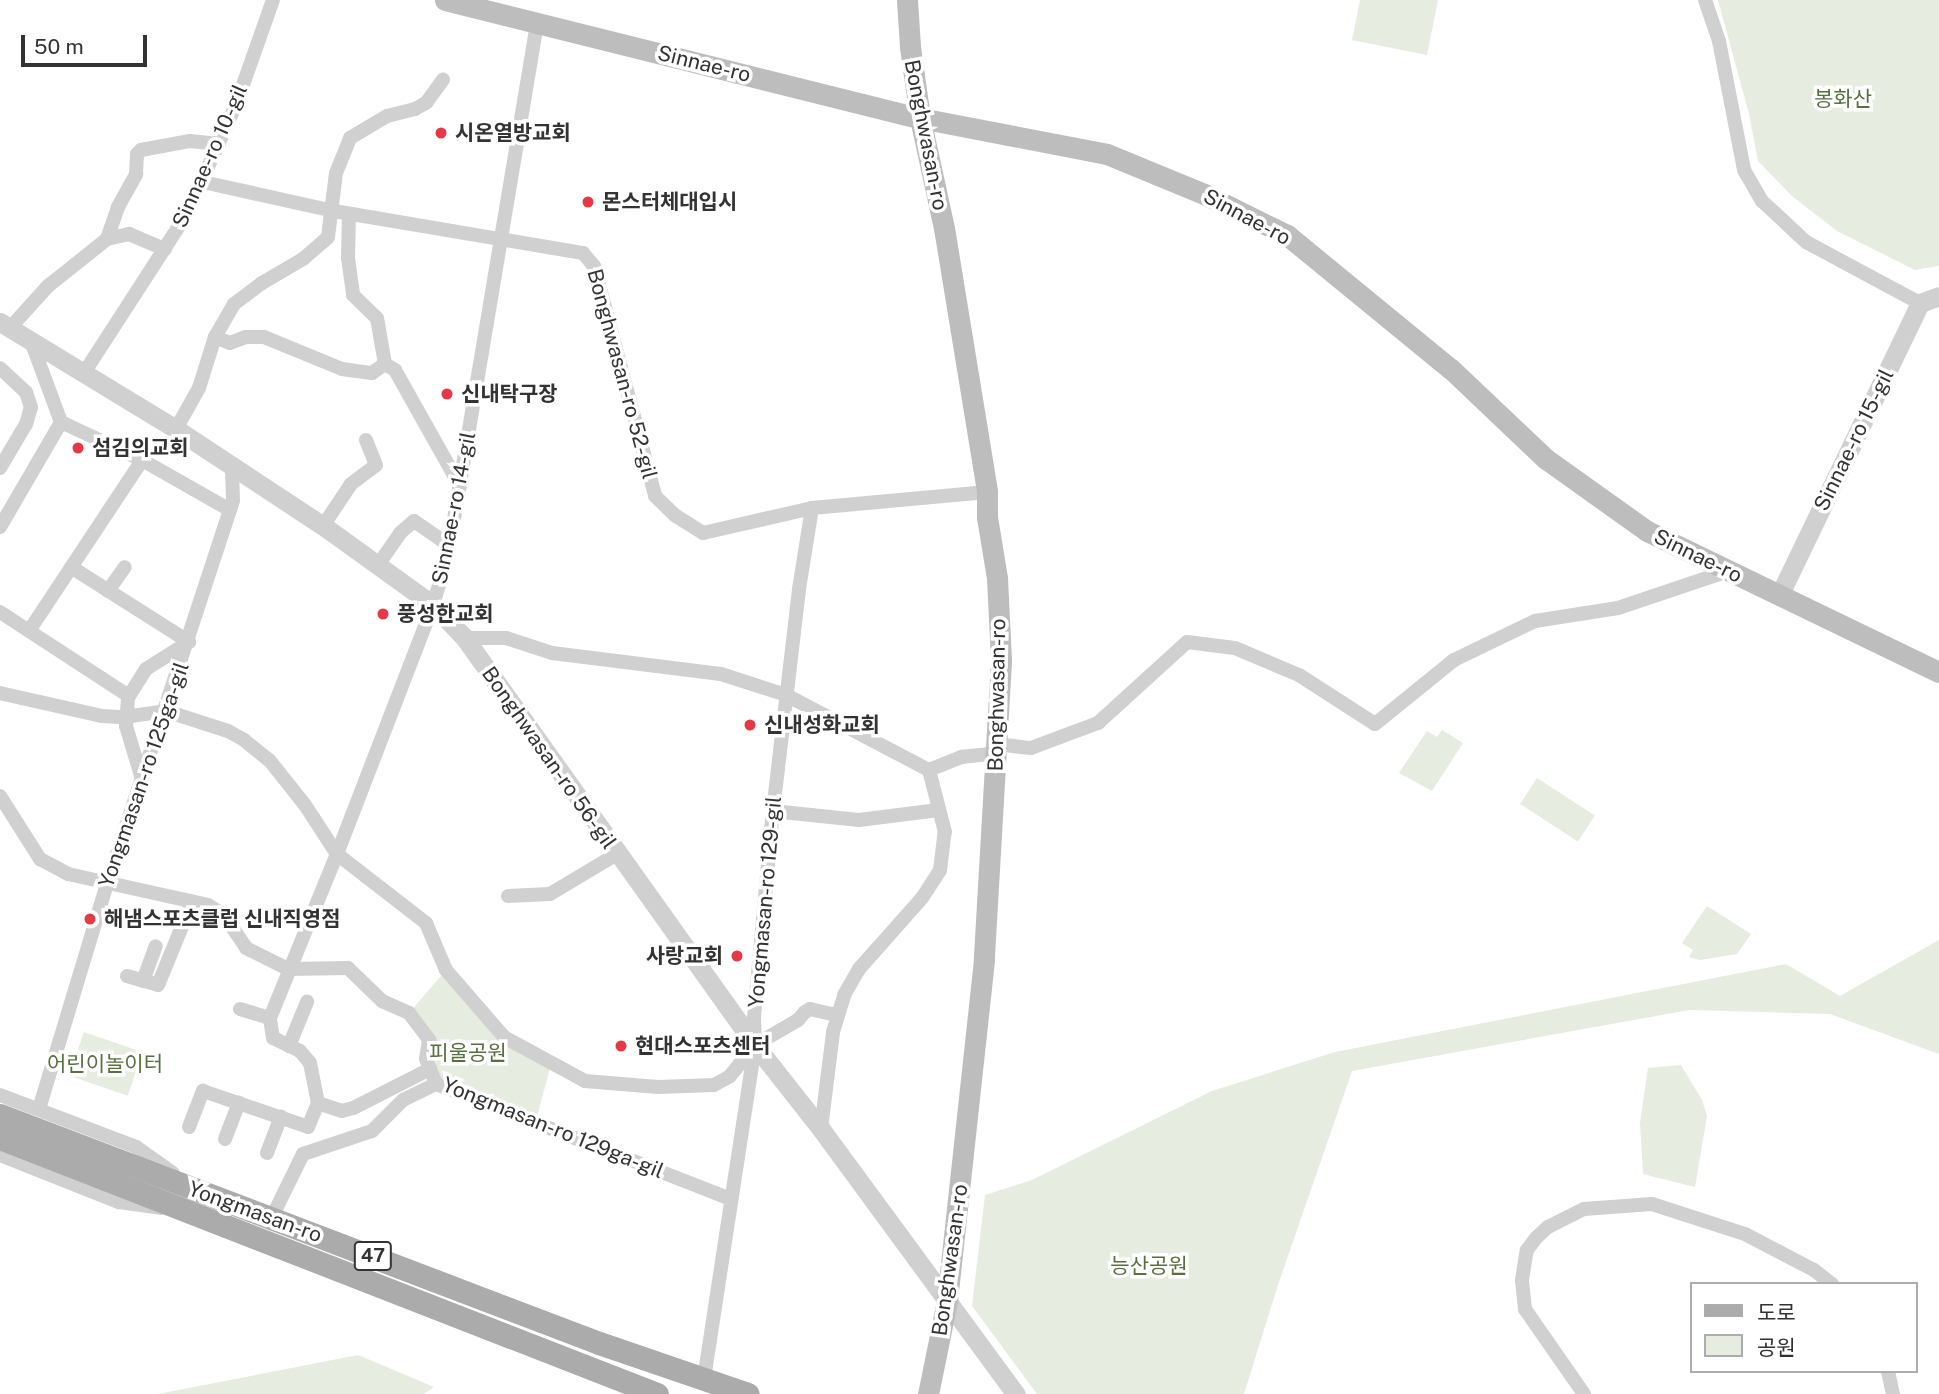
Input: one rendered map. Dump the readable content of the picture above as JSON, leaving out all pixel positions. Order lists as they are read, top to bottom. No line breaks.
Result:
{"streets":{"main road":["Sinnae-ro","Bonghwasan-ro","Yongmasan-ro","47"],"street":["Sinnae-ro 10-gil","Bonghwasan-ro 52-gil","Sinnae-ro 15-gil","Sinnae-ro 14-gil","Bonghwasan-ro 56-gil","Yongmasan-ro 125ga-gil","Yongmasan-ro 129-gil","Yongmasan-ro 129ga-gil"]},"crossings":[["Sinnae-ro","Bonghwasan-ro"],["Sinnae-ro","Sinnae-ro 15-gil"],["Sinnae-ro","Sinnae-ro 14-gil"],["Bonghwasan-ro","Bonghwasan-ro 52-gil"],["Bonghwasan-ro","Bonghwasan-ro 56-gil"],["Sinnae-ro 10-gil","Bonghwasan-ro 52-gil"],["Sinnae-ro 10-gil","Bonghwasan-ro 56-gil"],["Bonghwasan-ro 52-gil","Sinnae-ro 14-gil"],["Bonghwasan-ro 52-gil","Yongmasan-ro 129-gil"],["Sinnae-ro 14-gil","Bonghwasan-ro 56-gil"],["Sinnae-ro 14-gil","Yongmasan-ro 129ga-gil"],["Bonghwasan-ro 56-gil","Yongmasan-ro 125ga-gil"],["Bonghwasan-ro 56-gil","Yongmasan-ro 129-gil"],["Yongmasan-ro 125ga-gil","Yongmasan-ro 129ga-gil"],["Yongmasan-ro 129-gil","Yongmasan-ro 129ga-gil"],["Yongmasan-ro 129-gil","Yongmasan-ro"]],"parks":["봉화산","피울공원","어린이놀이터","능산공원"],"places":["시온열방교회","몬스터체대입시","신내탁구장","섬김의교회","풍성한교회","신내성화교회","해냄스포츠클럽 신내직영점","사랑교회","현대스포츠센터"],"legend":["도로","공원"],"scale_bar":"50 m"}
